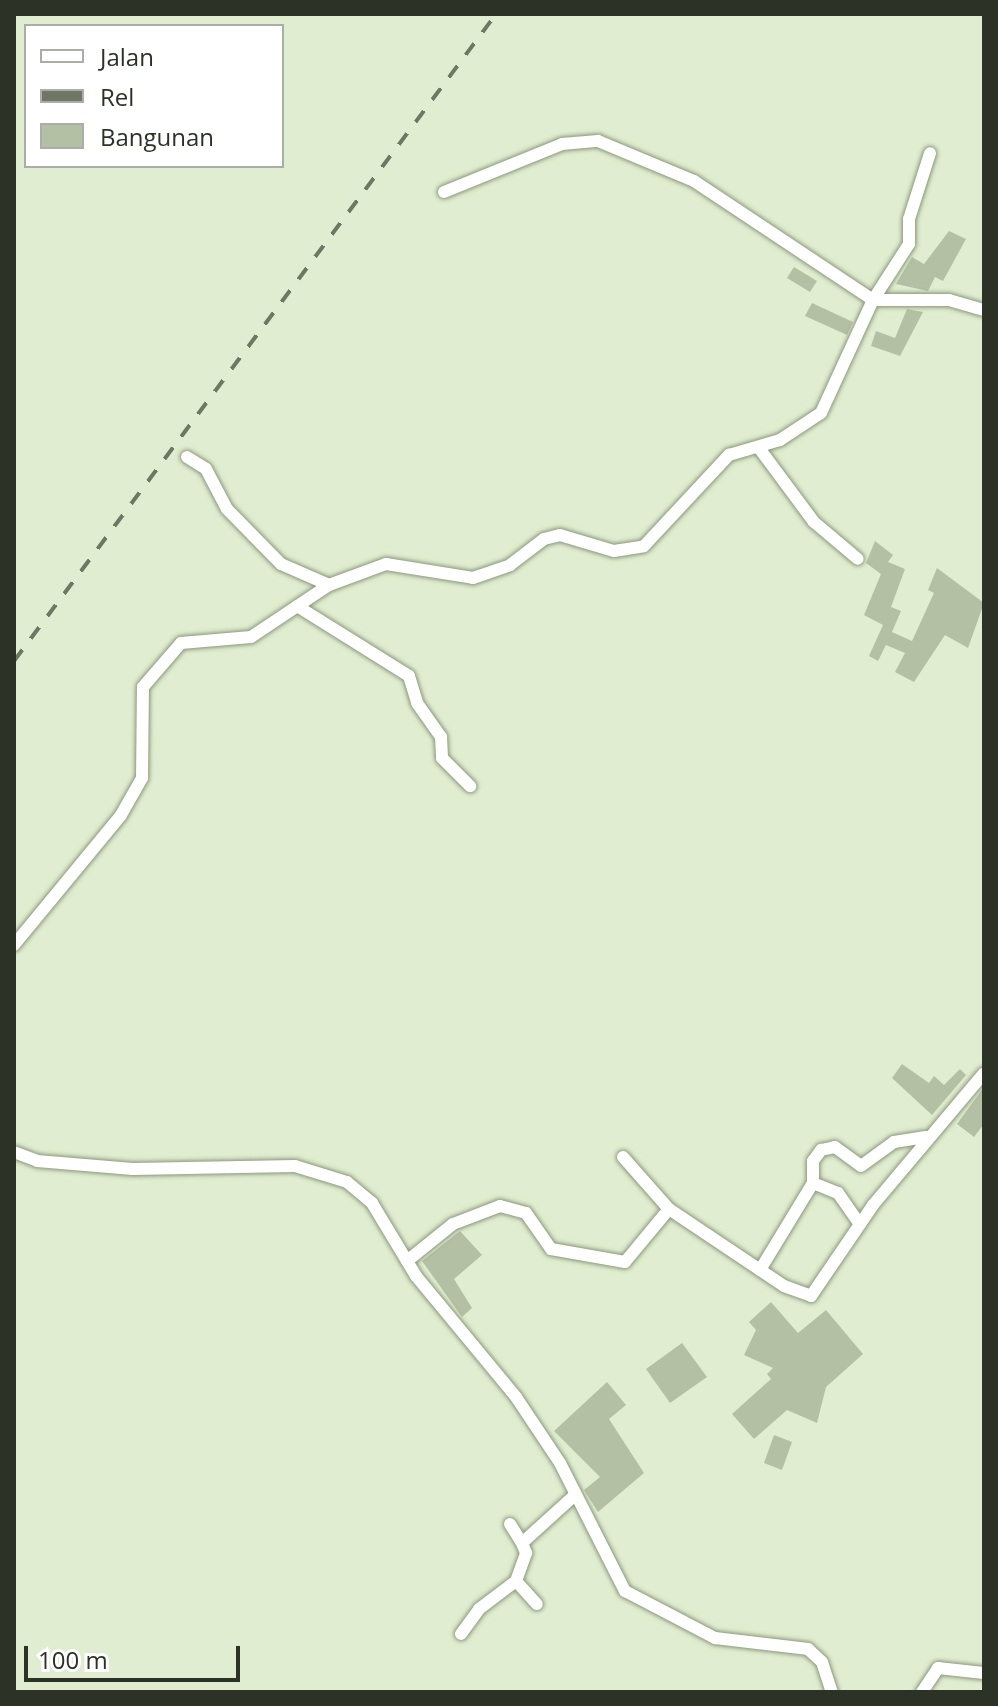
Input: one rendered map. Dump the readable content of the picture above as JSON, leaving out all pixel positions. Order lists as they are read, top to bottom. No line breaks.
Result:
{"legend":["Jalan","Rel","Bangunan"],"scale_bar":"100 m"}
